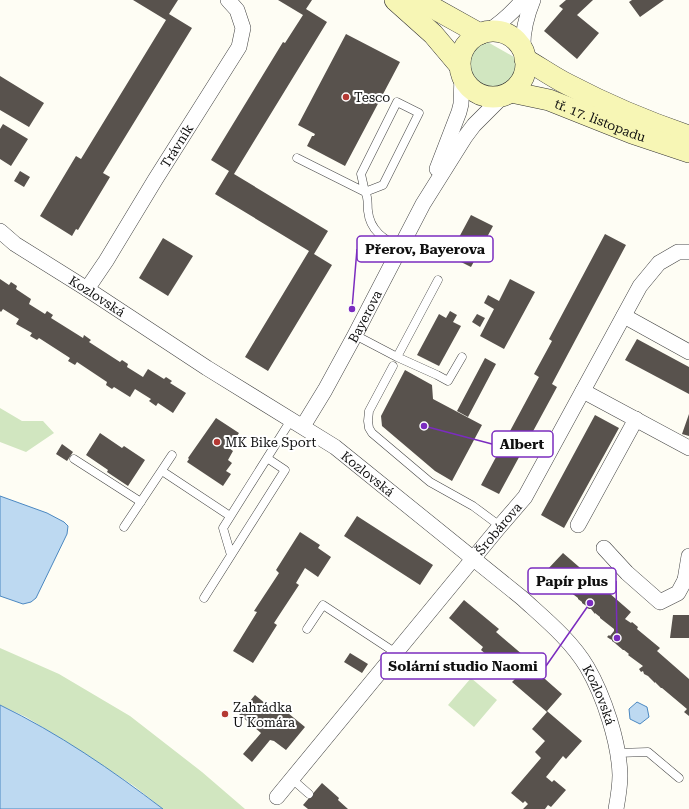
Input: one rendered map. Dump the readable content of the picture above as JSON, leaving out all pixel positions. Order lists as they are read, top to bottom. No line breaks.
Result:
{"streets":{"main road":["tř. 17. listopadu"],"street":["Trávník","Kozlovská","Bayerova","Šrobárova"]},"crossings":[["tř. 17. listopadu","Bayerova"],["Trávník","Kozlovská"],["Kozlovská","Bayerova"],["Kozlovská","Šrobárova"]],"places":["Tesco","Přerov, Bayerova","Albert","MK Bike Sport","Solární studio Naomi","Papír plus","Zahrádka U Komára"]}
